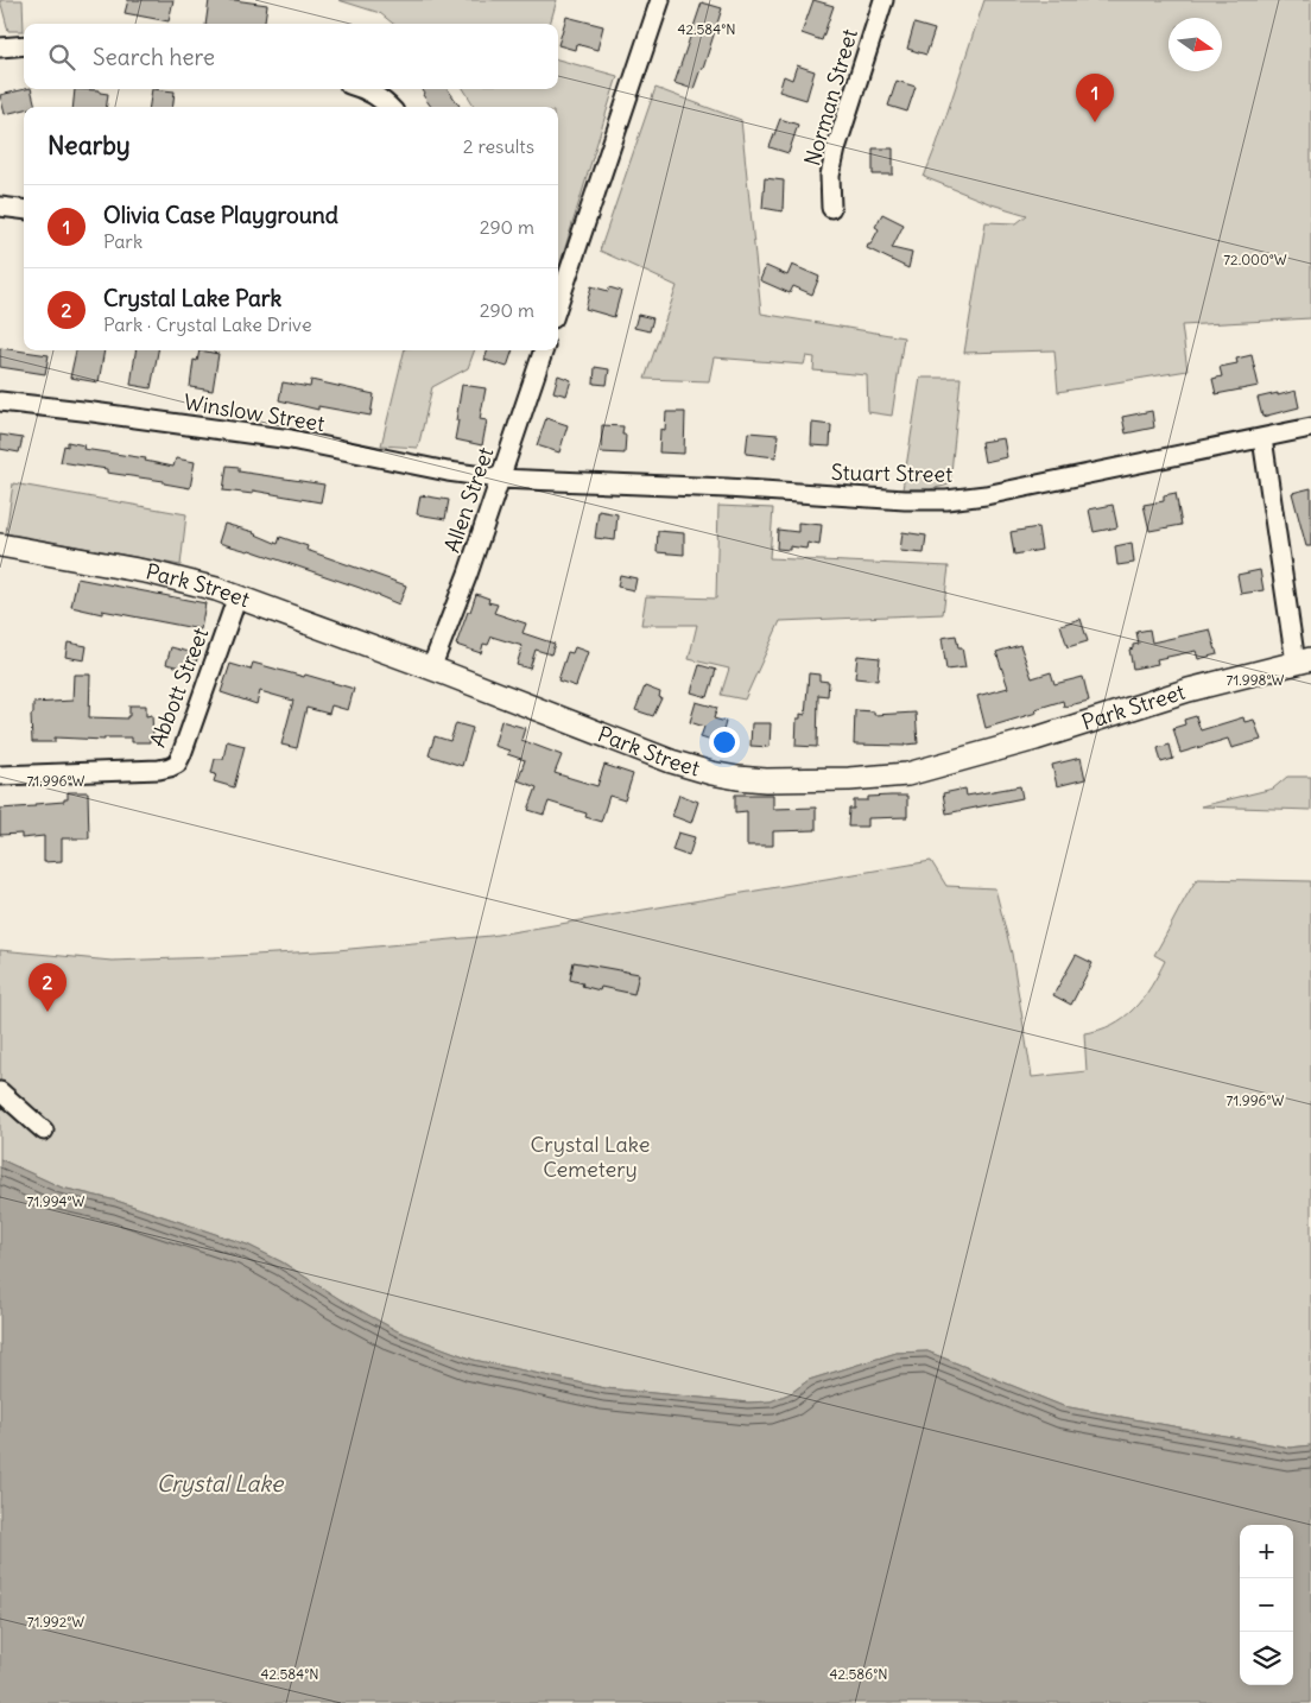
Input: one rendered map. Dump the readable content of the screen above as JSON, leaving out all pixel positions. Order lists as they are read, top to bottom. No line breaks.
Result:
{"streets":{"street":["Norman Street","Winslow Street","Stuart Street","Allen Street","Park Street","Abbott Street"]},"crossings":[["Winslow Street","Stuart Street"],["Winslow Street","Allen Street"],["Stuart Street","Allen Street"],["Allen Street","Park Street"],["Park Street","Abbott Street"]],"water":["Crystal Lake"],"parks":["Crystal Lake Cemetery"],"north":"right","page":{"search":"Search here","pins":["1","2"],"heading":["Nearby","2 results"],"list":[{"mark":"1","name":"Olivia Case Playground","note":"Park","value":"290 m"},{"mark":"2","name":"Crystal Lake Park","note":"Park · Crystal Lake Drive","value":"290 m"}],"map_buttons":["+","−"]},"coordinates":["42.584°N","72.000°W","71.998°W","71.996°W","71.994°W","71.992°W","42.586°N"]}
